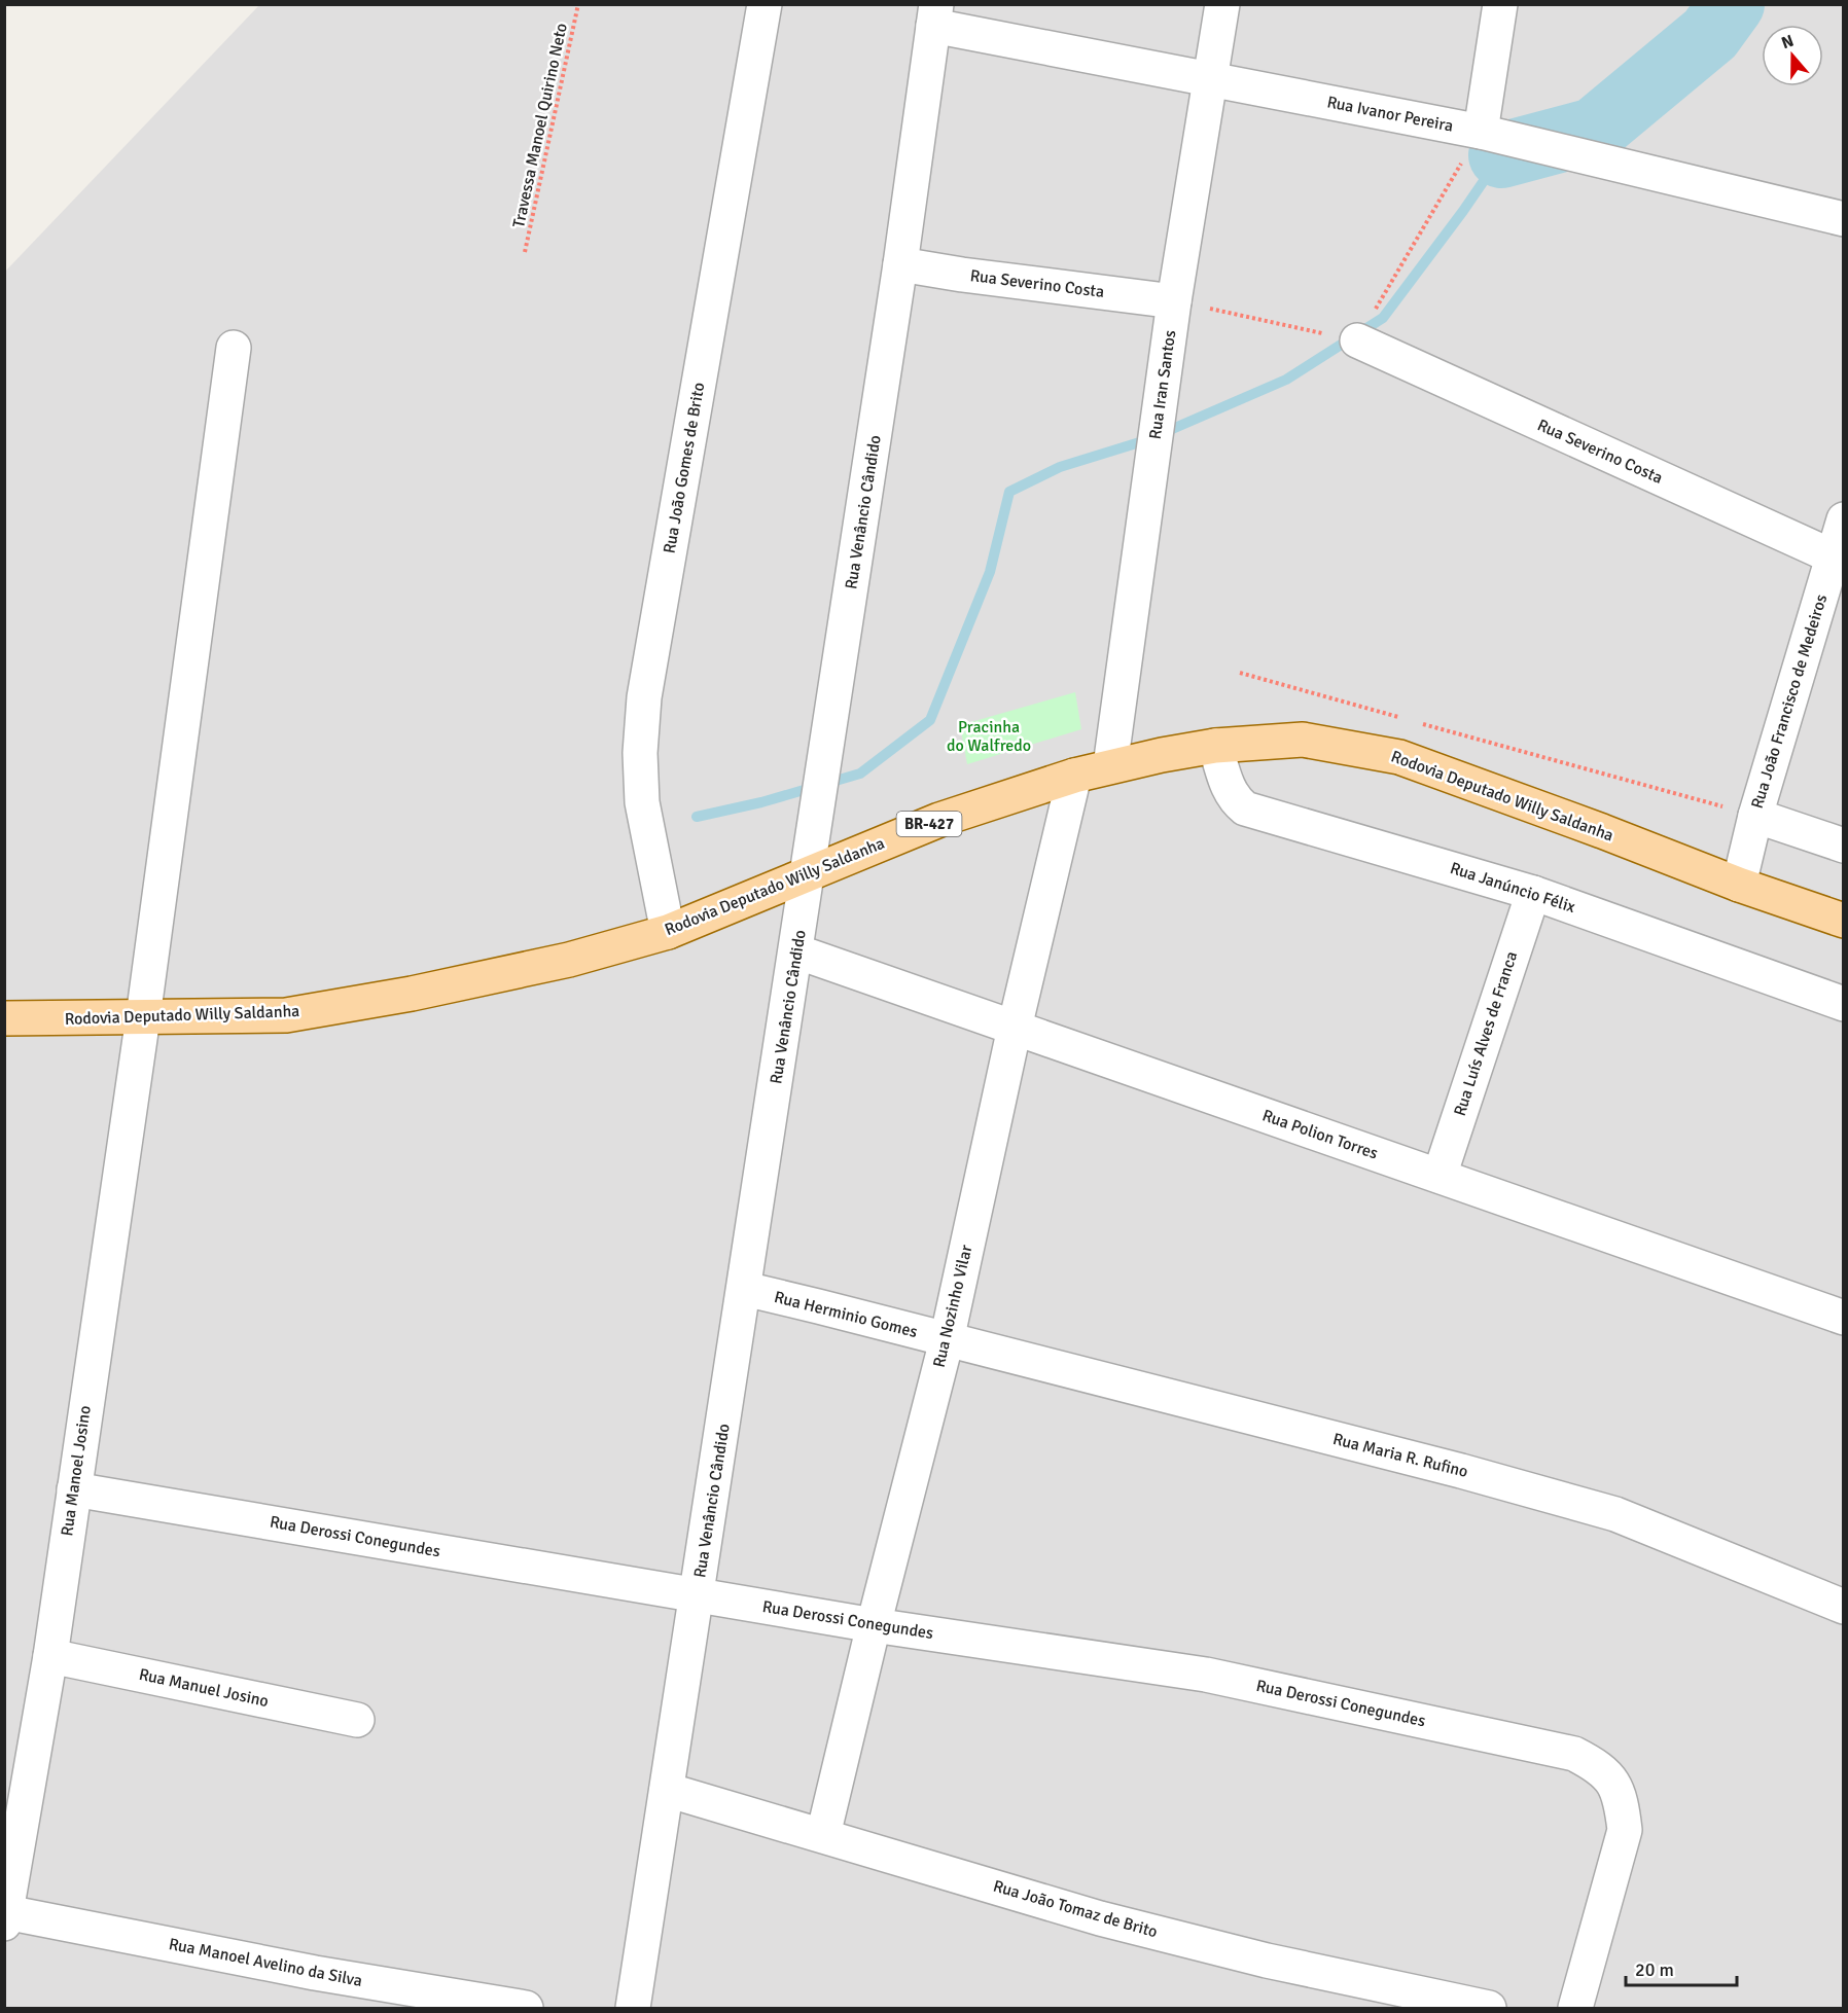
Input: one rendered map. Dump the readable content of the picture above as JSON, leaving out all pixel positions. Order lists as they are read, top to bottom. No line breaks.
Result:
{"streets":{"main road":["Rodovia Deputado Willy Saldanha","BR-427"],"street":["Rua Ivanor Pereira","Rua Severino Costa","Rua Iran Santos","Rua João Gomes de Brito","Rua Venâncio Cândido","Rua João Francisco de Medeiros","Rua Janúncio Félix","Rua Luís Alves de Franca","Rua Polion Torres","Rua Nozinho Vilar","Rua Herminio Gomes","Rua Maria R. Rufino","Rua Manoel Josino","Rua Derossi Conegundes","Rua Manuel Josino","Rua João Tomaz de Brito","Rua Manoel Avelino da Silva"],"path":["Travessa Manoel Quirino Neto"]},"crossings":[["Rua Ivanor Pereira","Rua Iran Santos"],["Rua Ivanor Pereira","Rua Venâncio Cândido"],["Rua Severino Costa","Rua Iran Santos"],["Rua Severino Costa","Rua Venâncio Cândido"],["Rua Severino Costa","Rua João Francisco de Medeiros"],["Rua Iran Santos","Rodovia Deputado Willy Saldanha"],["Rua João Gomes de Brito","Rodovia Deputado Willy Saldanha"],["Rua Venâncio Cândido","Rodovia Deputado Willy Saldanha"],["Rua Venâncio Cândido","Rua Polion Torres"],["Rua Venâncio Cândido","Rua Herminio Gomes"],["Rua Venâncio Cândido","Rua Derossi Conegundes"],["Rua Venâncio Cândido","Rua João Tomaz de Brito"],["Rua João Francisco de Medeiros","Rodovia Deputado Willy Saldanha"],["Rodovia Deputado Willy Saldanha","Rua Janúncio Félix"],["Rodovia Deputado Willy Saldanha","Rua Nozinho Vilar"],["Rodovia Deputado Willy Saldanha","Rua Manoel Josino"],["Rua Janúncio Félix","Rua Luís Alves de Franca"],["Rua Luís Alves de Franca","Rua Polion Torres"],["Rua Polion Torres","Rua Nozinho Vilar"],["Rua Nozinho Vilar","Rua Herminio Gomes"],["Rua Nozinho Vilar","Rua Maria R. Rufino"],["Rua Nozinho Vilar","Rua Derossi Conegundes"],["Rua Nozinho Vilar","Rua João Tomaz de Brito"],["Rua Herminio Gomes","Rua Maria R. Rufino"],["Rua Manoel Josino","Rua Derossi Conegundes"],["Rua Manoel Josino","Rua Manuel Josino"],["Rua Manoel Josino","Rua Manoel Avelino da Silva"]],"parks":["Pracinha do Walfredo"],"scale_bar":"20 m","north":"top"}
